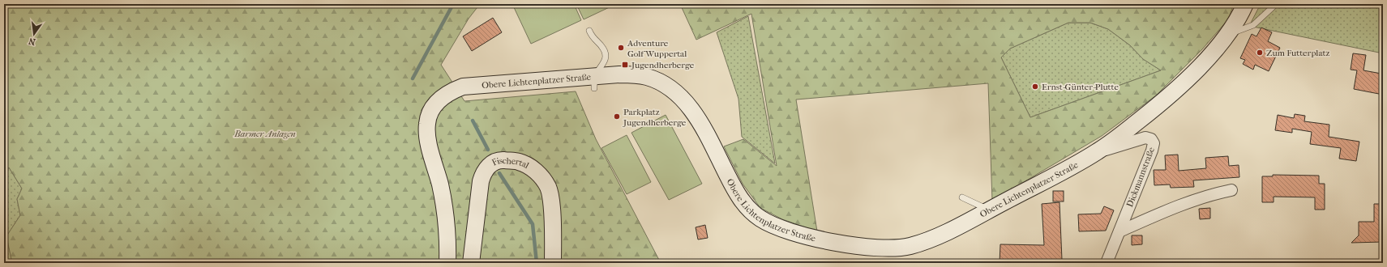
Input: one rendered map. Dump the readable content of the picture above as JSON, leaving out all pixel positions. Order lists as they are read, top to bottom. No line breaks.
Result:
{"streets":{"main road":["Obere Lichtenplatzer Straße","Fischertal"],"street":["Dickmannstraße"]},"crossings":[["Obere Lichtenplatzer Straße","Dickmannstraße"]],"parks":["Barmer Anlagen"],"places":{"other":["Adventure Golf Wuppertal","Zum Futterplatz","Ernst-Günter-Plutte","Parkplatz Jugendherberge"],"transit":["Jugendherberge"]},"north":"bottom"}
